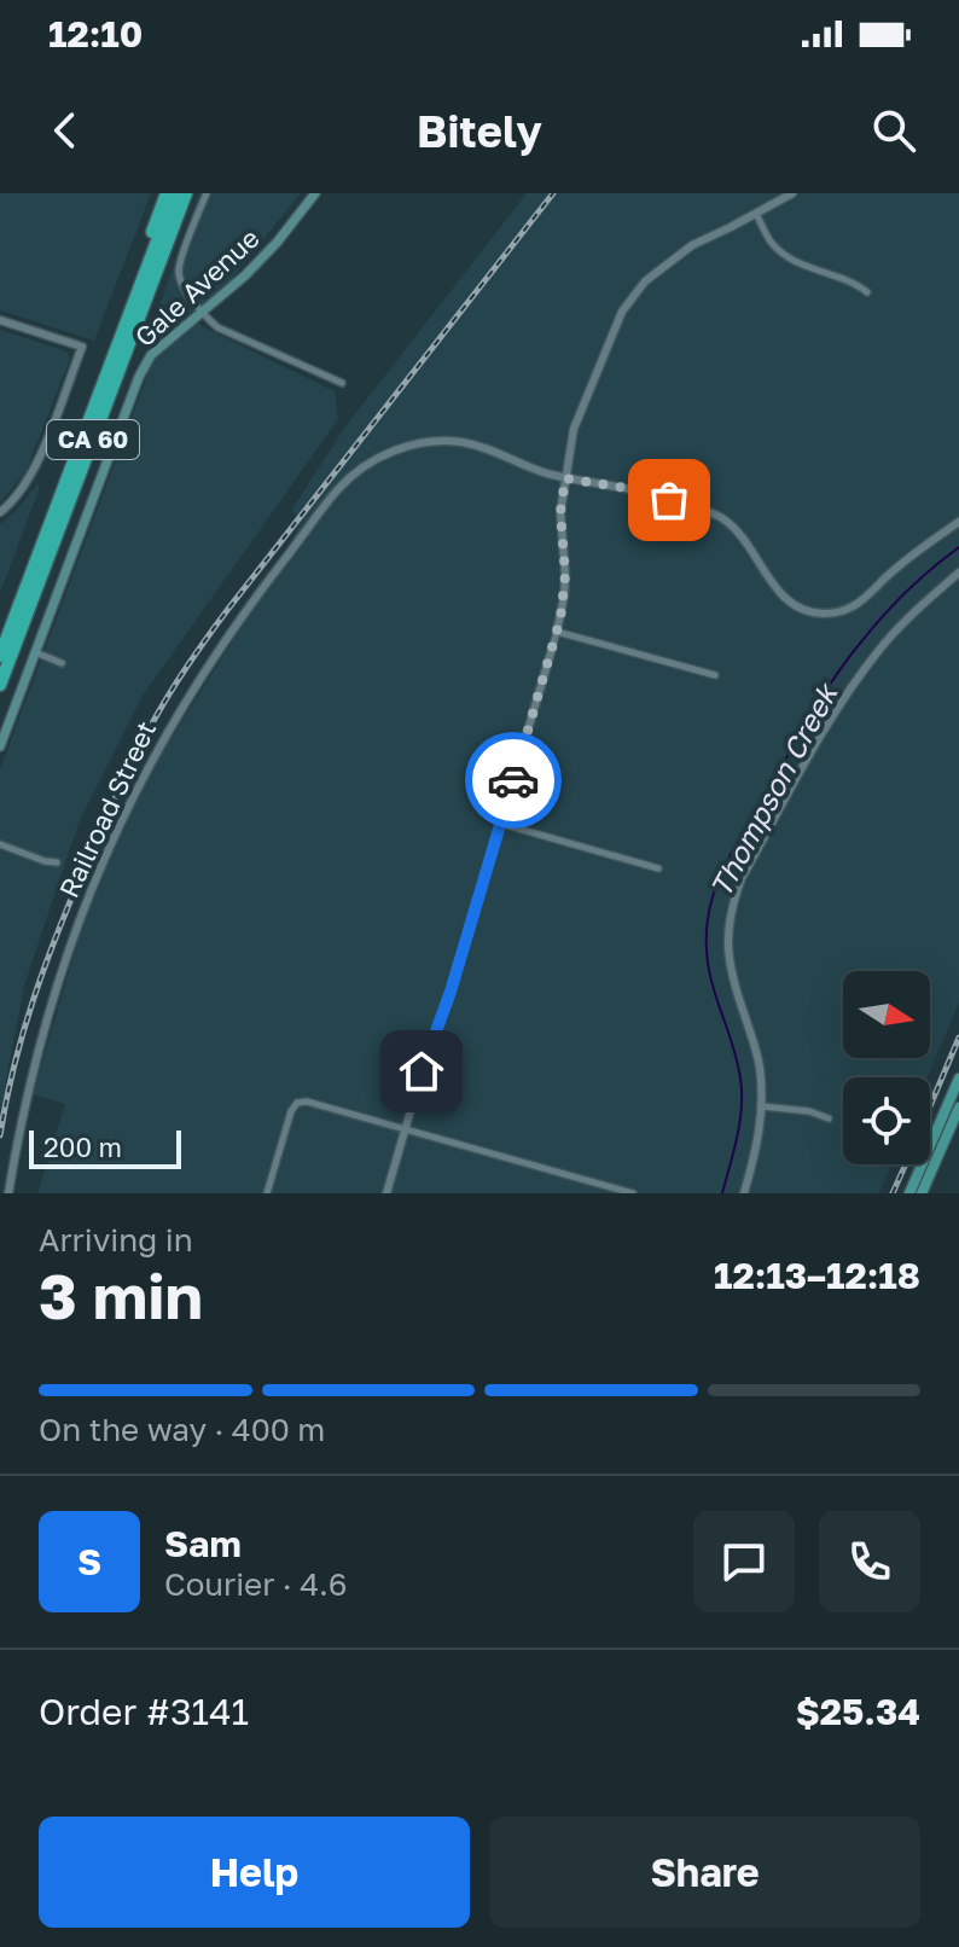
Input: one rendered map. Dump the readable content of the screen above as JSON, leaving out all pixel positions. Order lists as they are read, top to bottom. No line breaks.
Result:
{"streets":{"highway":["CA 60"],"main road":["Gale Avenue"],"street":["Railroad Street"]},"water":["Thompson Creek"],"scale_bar":"200 m","north":"right","page":{"status":"12:10","header":"Bitely","scale":"200 m","heading":["3 min","Arriving in","12:13–12:18"],"panel":["Sam","Courier · 4.6","Order #3141","$25.34"],"bar":"On the way · 400 m","round":"S","buttons":["Help","Share"]}}
